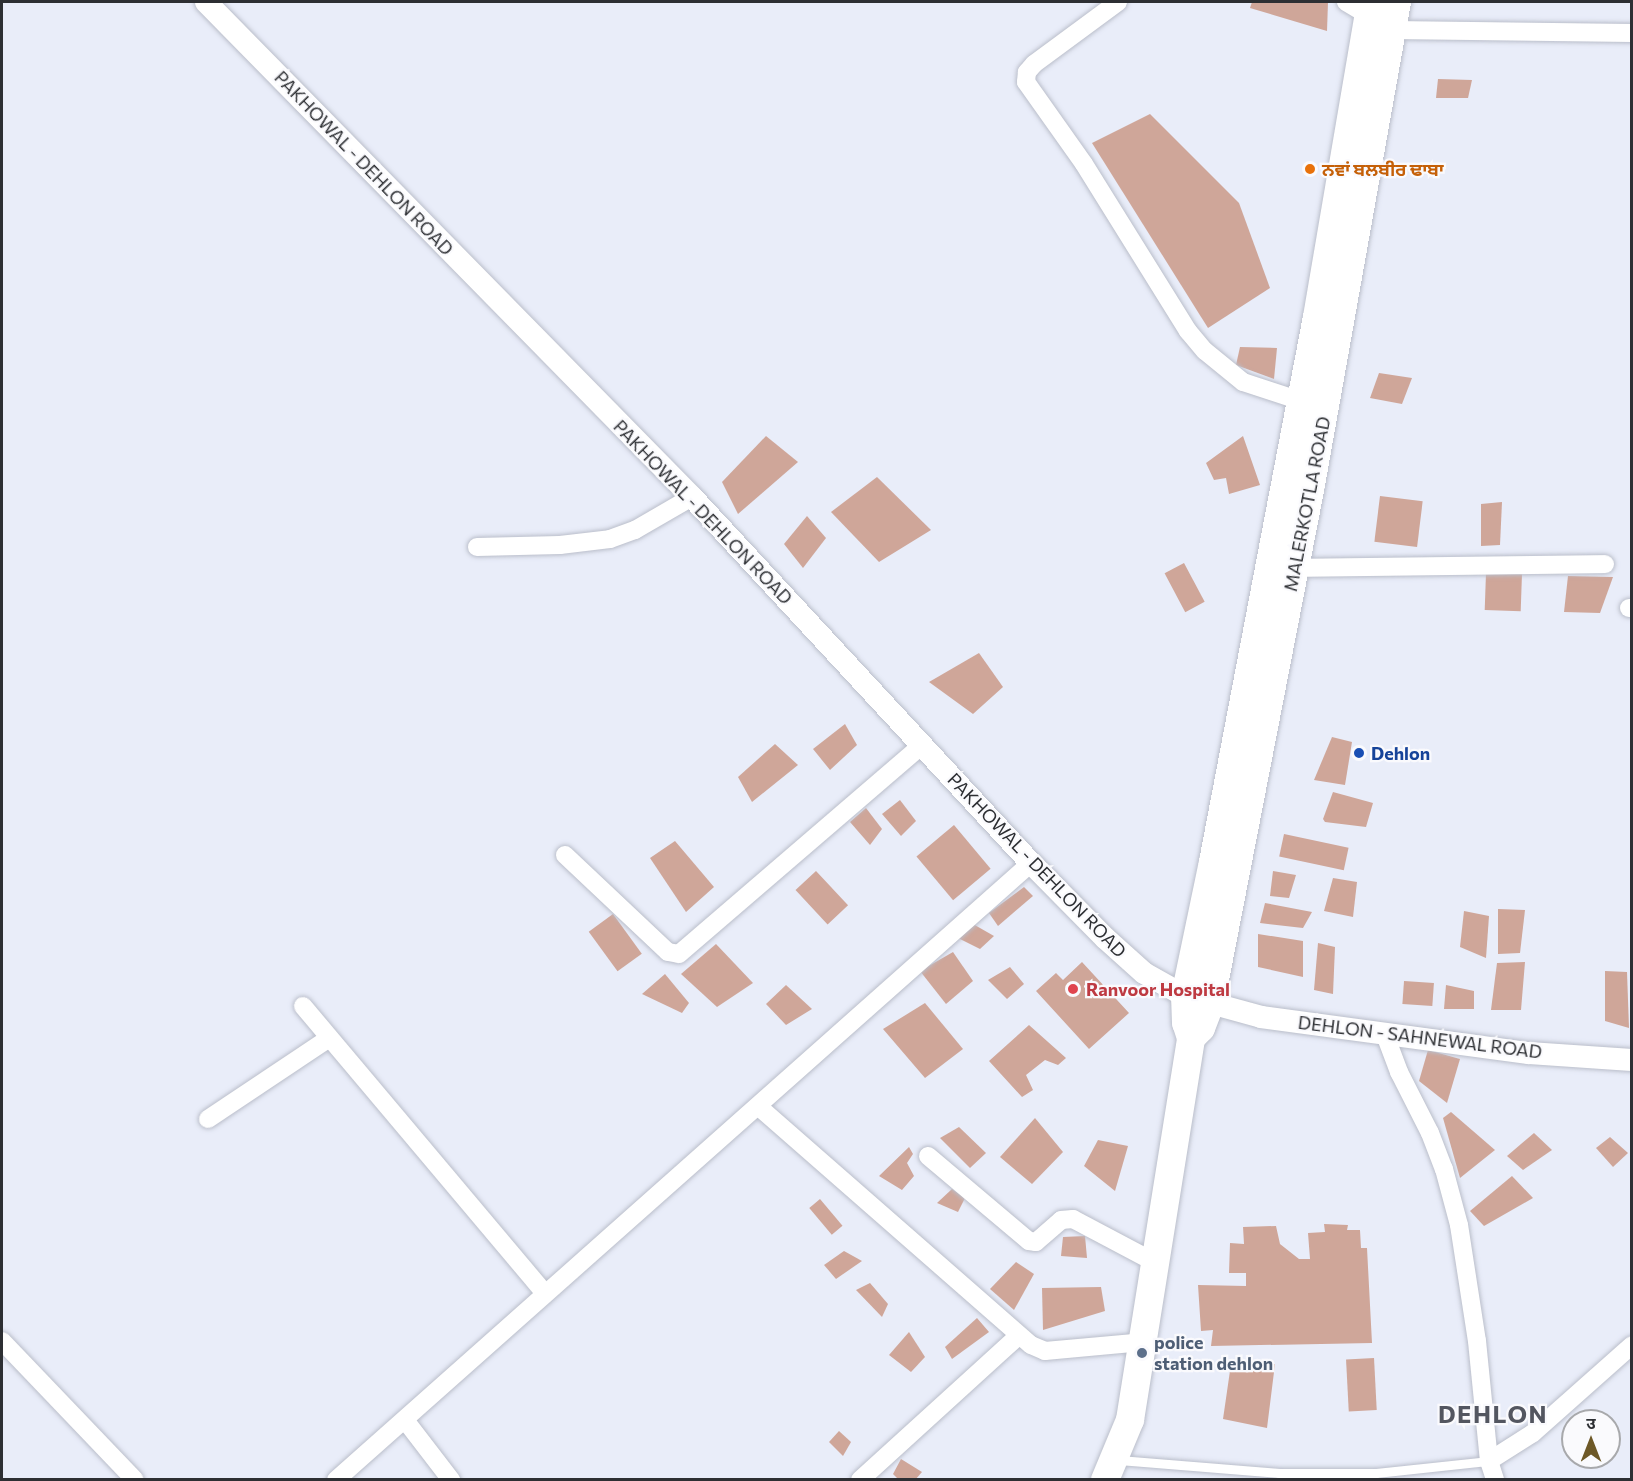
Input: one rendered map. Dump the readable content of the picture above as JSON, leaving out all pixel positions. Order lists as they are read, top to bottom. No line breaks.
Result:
{"streets":{"main road":["MALERKOTLA ROAD"],"street":["PAKHOWAL - DEHLON ROAD","DEHLON - SAHNEWAL ROAD"]},"crossings":[["PAKHOWAL - DEHLON ROAD","MALERKOTLA ROAD"],["PAKHOWAL - DEHLON ROAD","DEHLON - SAHNEWAL ROAD"],["MALERKOTLA ROAD","DEHLON - SAHNEWAL ROAD"]],"districts":["DEHLON"],"places":["ਨਵਾਂ ਬਲਬੀਰ ਢਾਬਾ","Dehlon","Ranvoor Hospital","police station dehlon"],"north":"top"}
